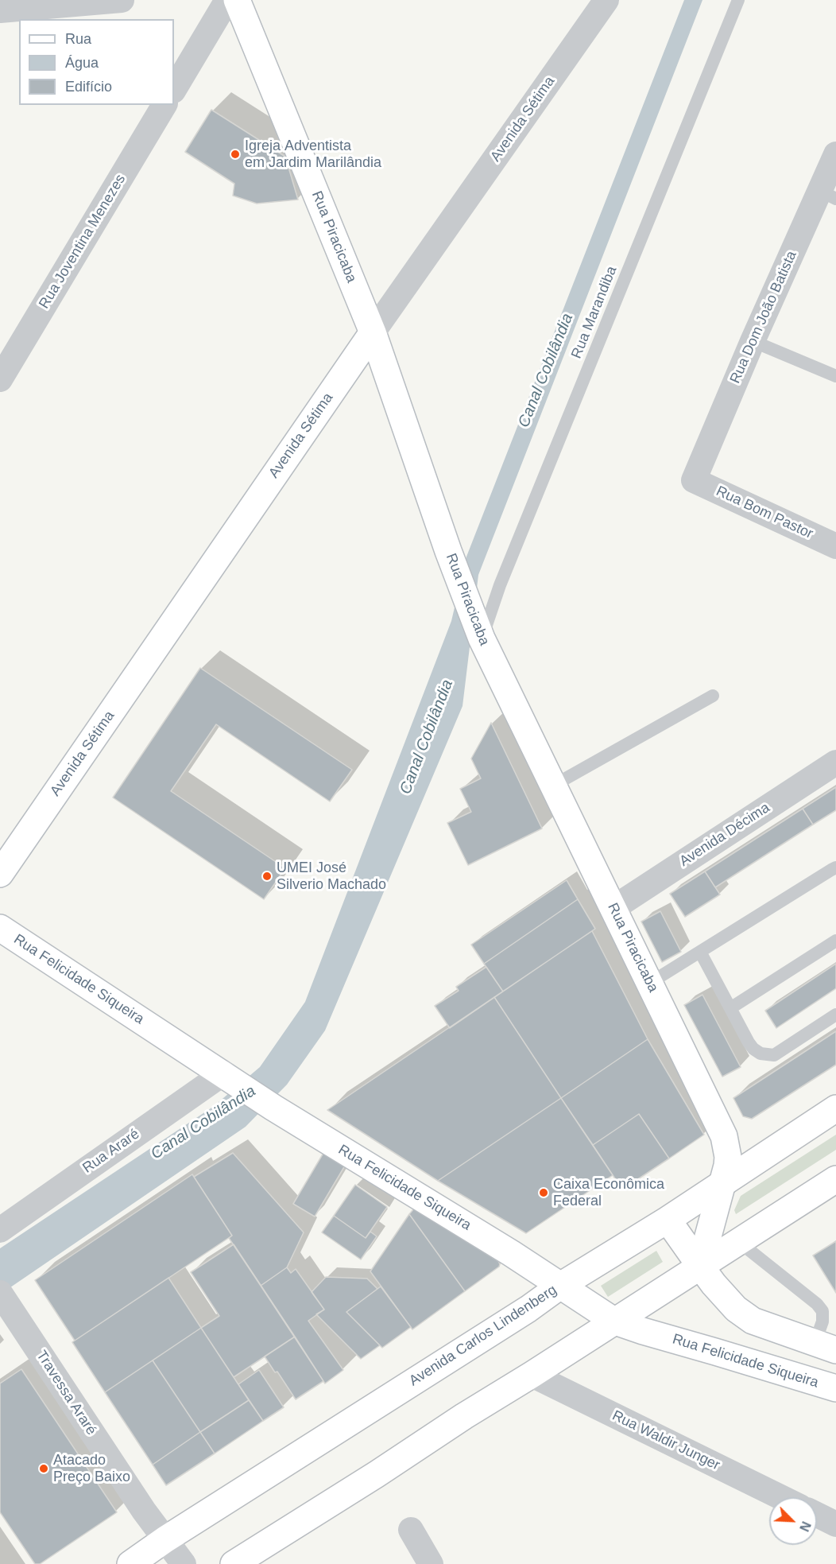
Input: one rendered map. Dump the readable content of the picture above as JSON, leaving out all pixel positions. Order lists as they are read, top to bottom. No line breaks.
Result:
{"streets":{"street":["Avenida Sétima","Rua Piracicaba","Rua Joventina Menezes","Rua Dom João Batista","Rua Bom Pastor","Avenida Décima","Rua Felicidade Siqueira","Rua Araré","Avenida Carlos Lindenberg","Travessa Araré","Rua Waldir Junger"],"lane":["Rua Marandiba"]},"crossings":[["Avenida Sétima","Rua Piracicaba"],["Rua Piracicaba","Rua Marandiba"],["Rua Piracicaba","Avenida Décima"],["Rua Piracicaba","Avenida Carlos Lindenberg"],["Rua Dom João Batista","Rua Bom Pastor"],["Rua Felicidade Siqueira","Rua Araré"],["Rua Felicidade Siqueira","Avenida Carlos Lindenberg"],["Avenida Carlos Lindenberg","Travessa Araré"]],"water":["Canal Cobilândia"],"places":["Igreja Adventista em Jardim Marilândia","UMEI José Silverio Machado","Caixa Econômica Federal","Atacado Preço Baixo"],"legend":["Rua","Água","Edifício"],"north":"bottom right"}
